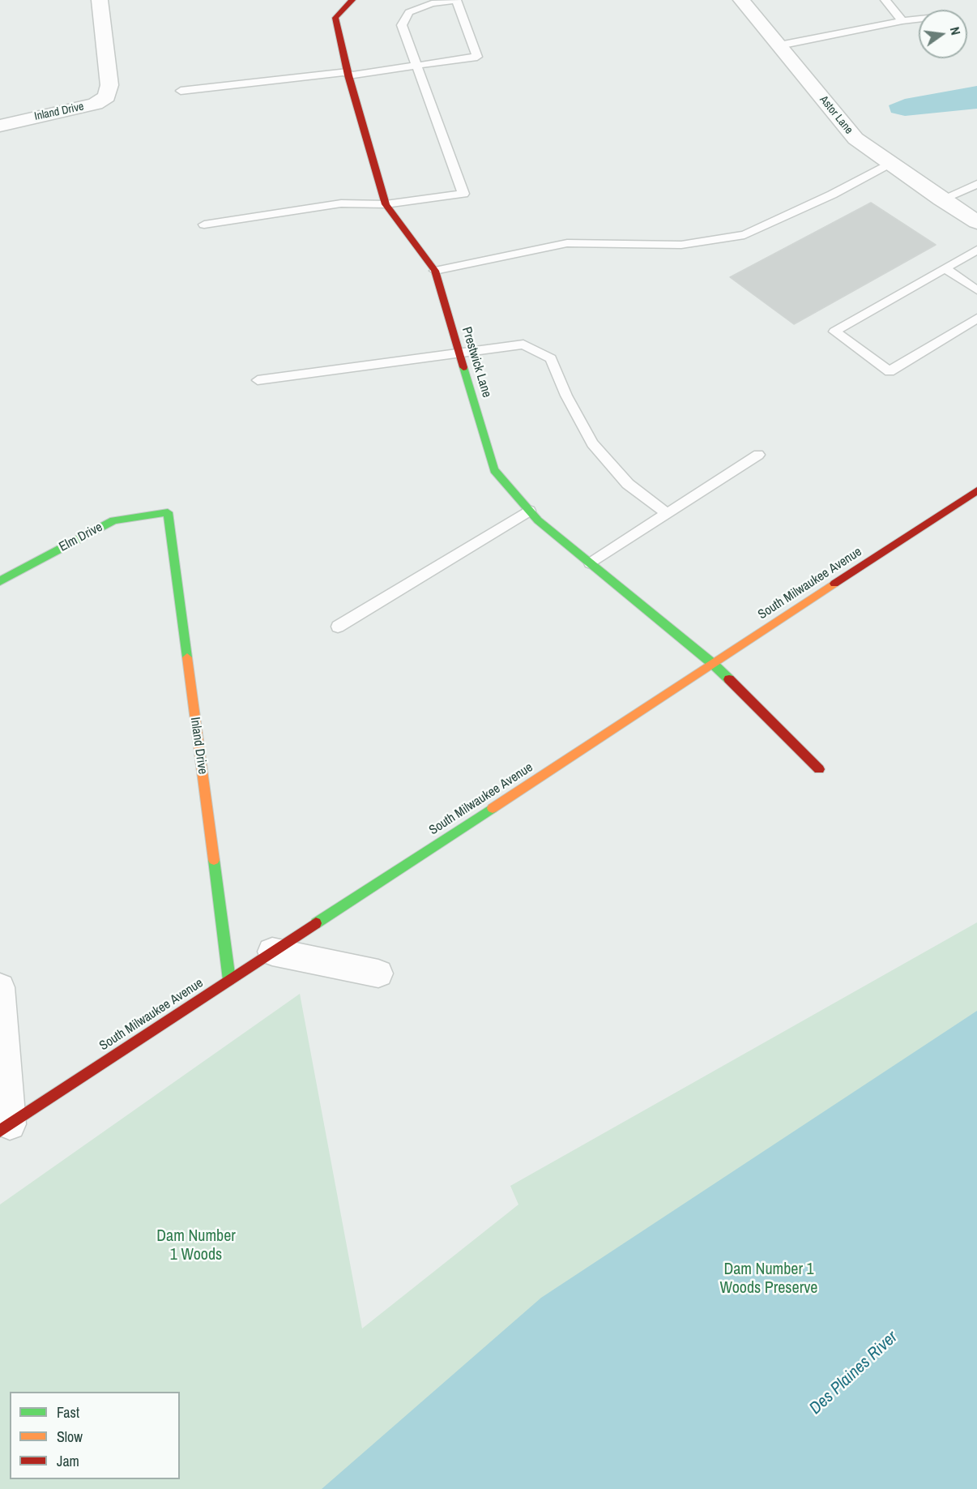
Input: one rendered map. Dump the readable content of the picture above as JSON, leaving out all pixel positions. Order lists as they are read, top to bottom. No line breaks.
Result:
{"streets":{"street":["Inland Drive","Astor Lane","Prestwick Lane","Elm Drive","South Milwaukee Avenue"]},"crossings":[["Inland Drive","Elm Drive"],["Inland Drive","South Milwaukee Avenue"],["Prestwick Lane","South Milwaukee Avenue"]],"water":["Des Plaines River"],"parks":["Dam Number 1 Woods","Dam Number 1 Woods Preserve"],"legend":["Fast","Slow","Jam"],"north":"right"}
